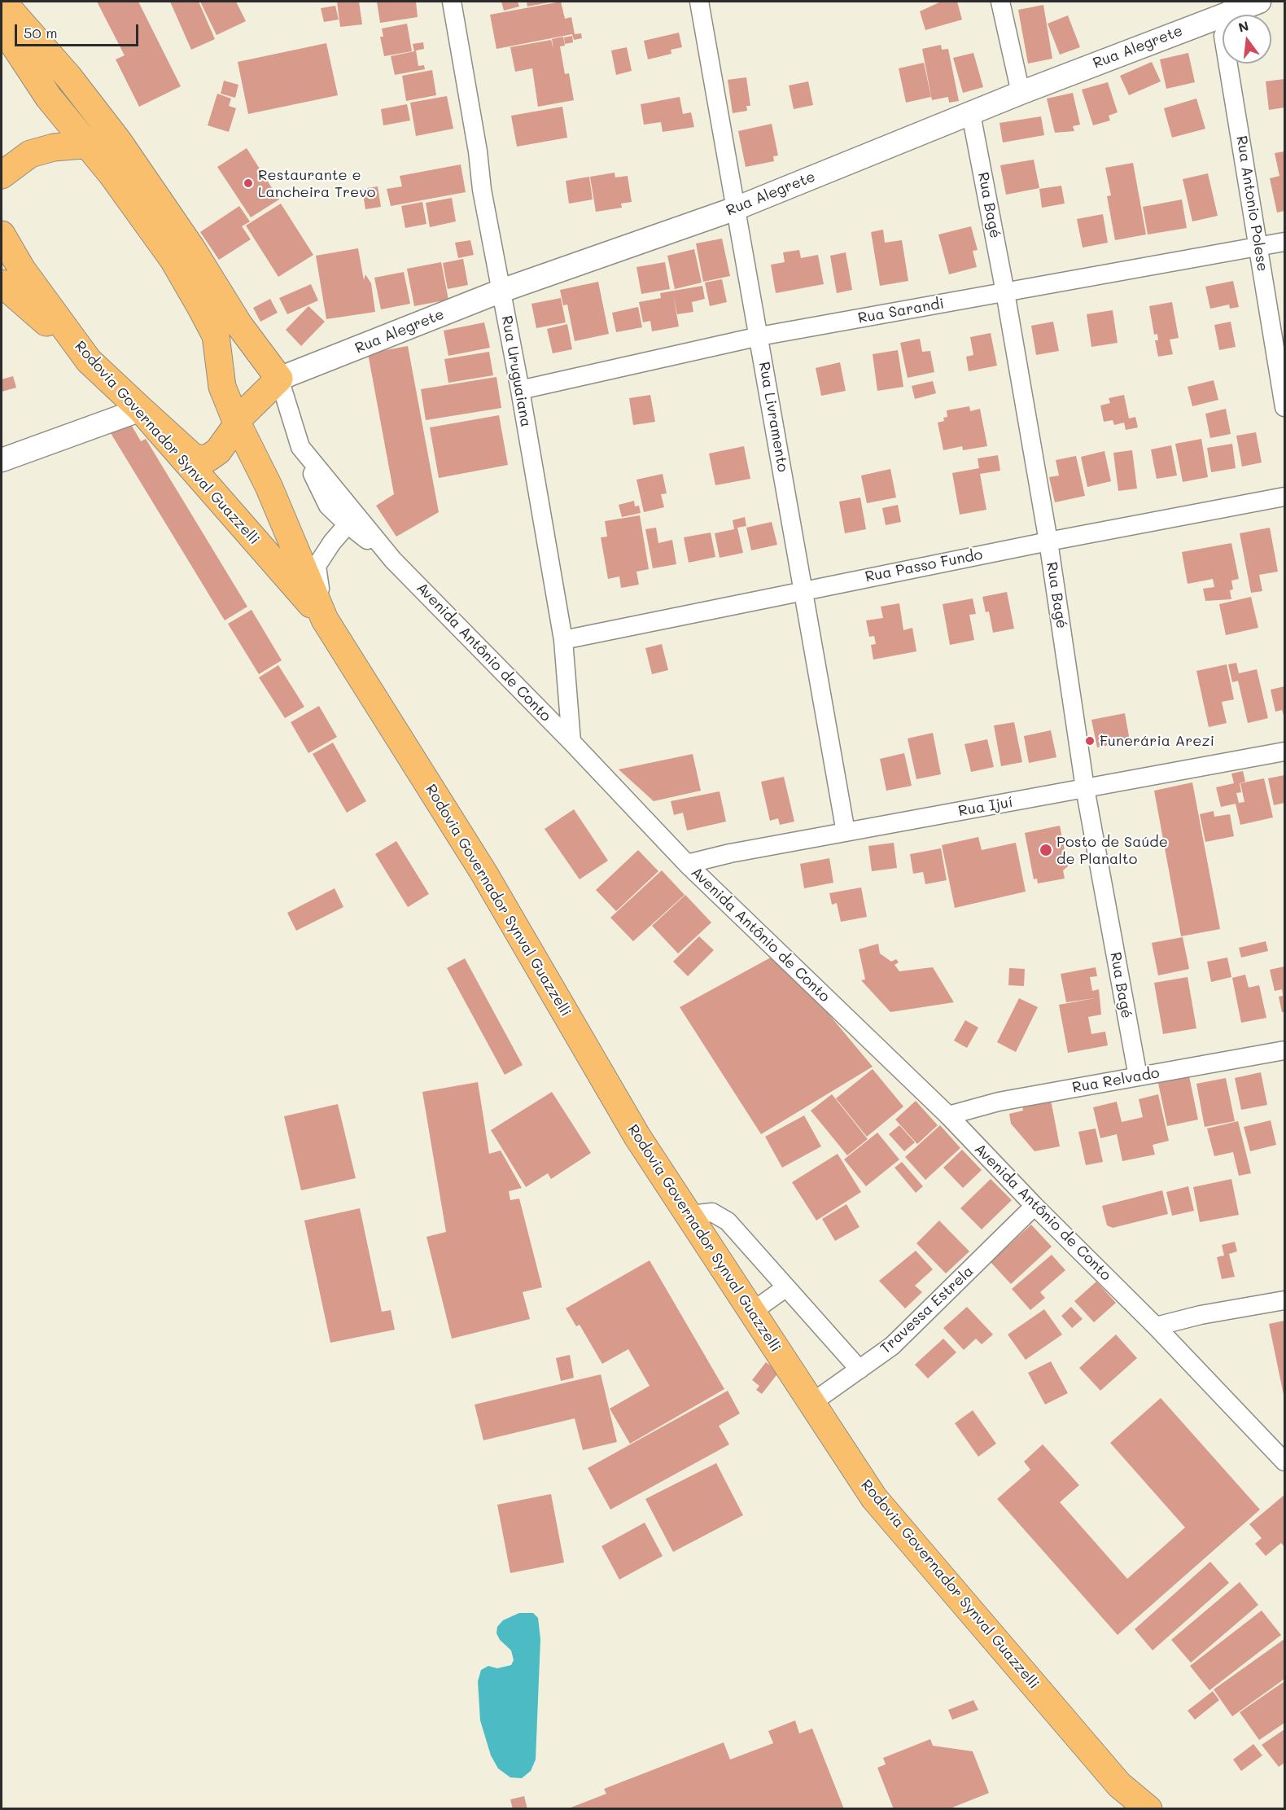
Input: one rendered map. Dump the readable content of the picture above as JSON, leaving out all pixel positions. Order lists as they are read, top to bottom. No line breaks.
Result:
{"streets":{"main road":["Rodovia Governador Synval Guazzelli"],"street":["Rua Alegrete","Rua Antonio Polese","Rua Bagé","Rua Sarandi","Rua Uruguaiana","Rua Livramento","Rua Passo Fundo","Avenida Antônio de Conto","Rua Ijuí","Rua Relvado","Travessa Estrela"]},"crossings":[["Rua Alegrete","Rua Antonio Polese"],["Rua Alegrete","Rua Bagé"],["Rua Alegrete","Rua Uruguaiana"],["Rua Alegrete","Rua Livramento"],["Rua Alegrete","Avenida Antônio de Conto"],["Rua Antonio Polese","Rua Sarandi"],["Rua Bagé","Rua Sarandi"],["Rua Bagé","Rua Passo Fundo"],["Rua Bagé","Rua Ijuí"],["Rua Bagé","Rua Relvado"],["Rua Sarandi","Rua Uruguaiana"],["Rua Sarandi","Rua Livramento"],["Rua Uruguaiana","Rua Passo Fundo"],["Rua Uruguaiana","Avenida Antônio de Conto"],["Rua Livramento","Rua Passo Fundo"],["Rua Livramento","Rua Ijuí"],["Rodovia Governador Synval Guazzelli","Travessa Estrela"],["Avenida Antônio de Conto","Rua Ijuí"],["Avenida Antônio de Conto","Rua Relvado"],["Avenida Antônio de Conto","Travessa Estrela"]],"places":["Restaurante e Lancheira Trevo","Funerária Arezi","Posto de Saúde de Planalto"],"scale_bar":"50 m","north":"top"}
